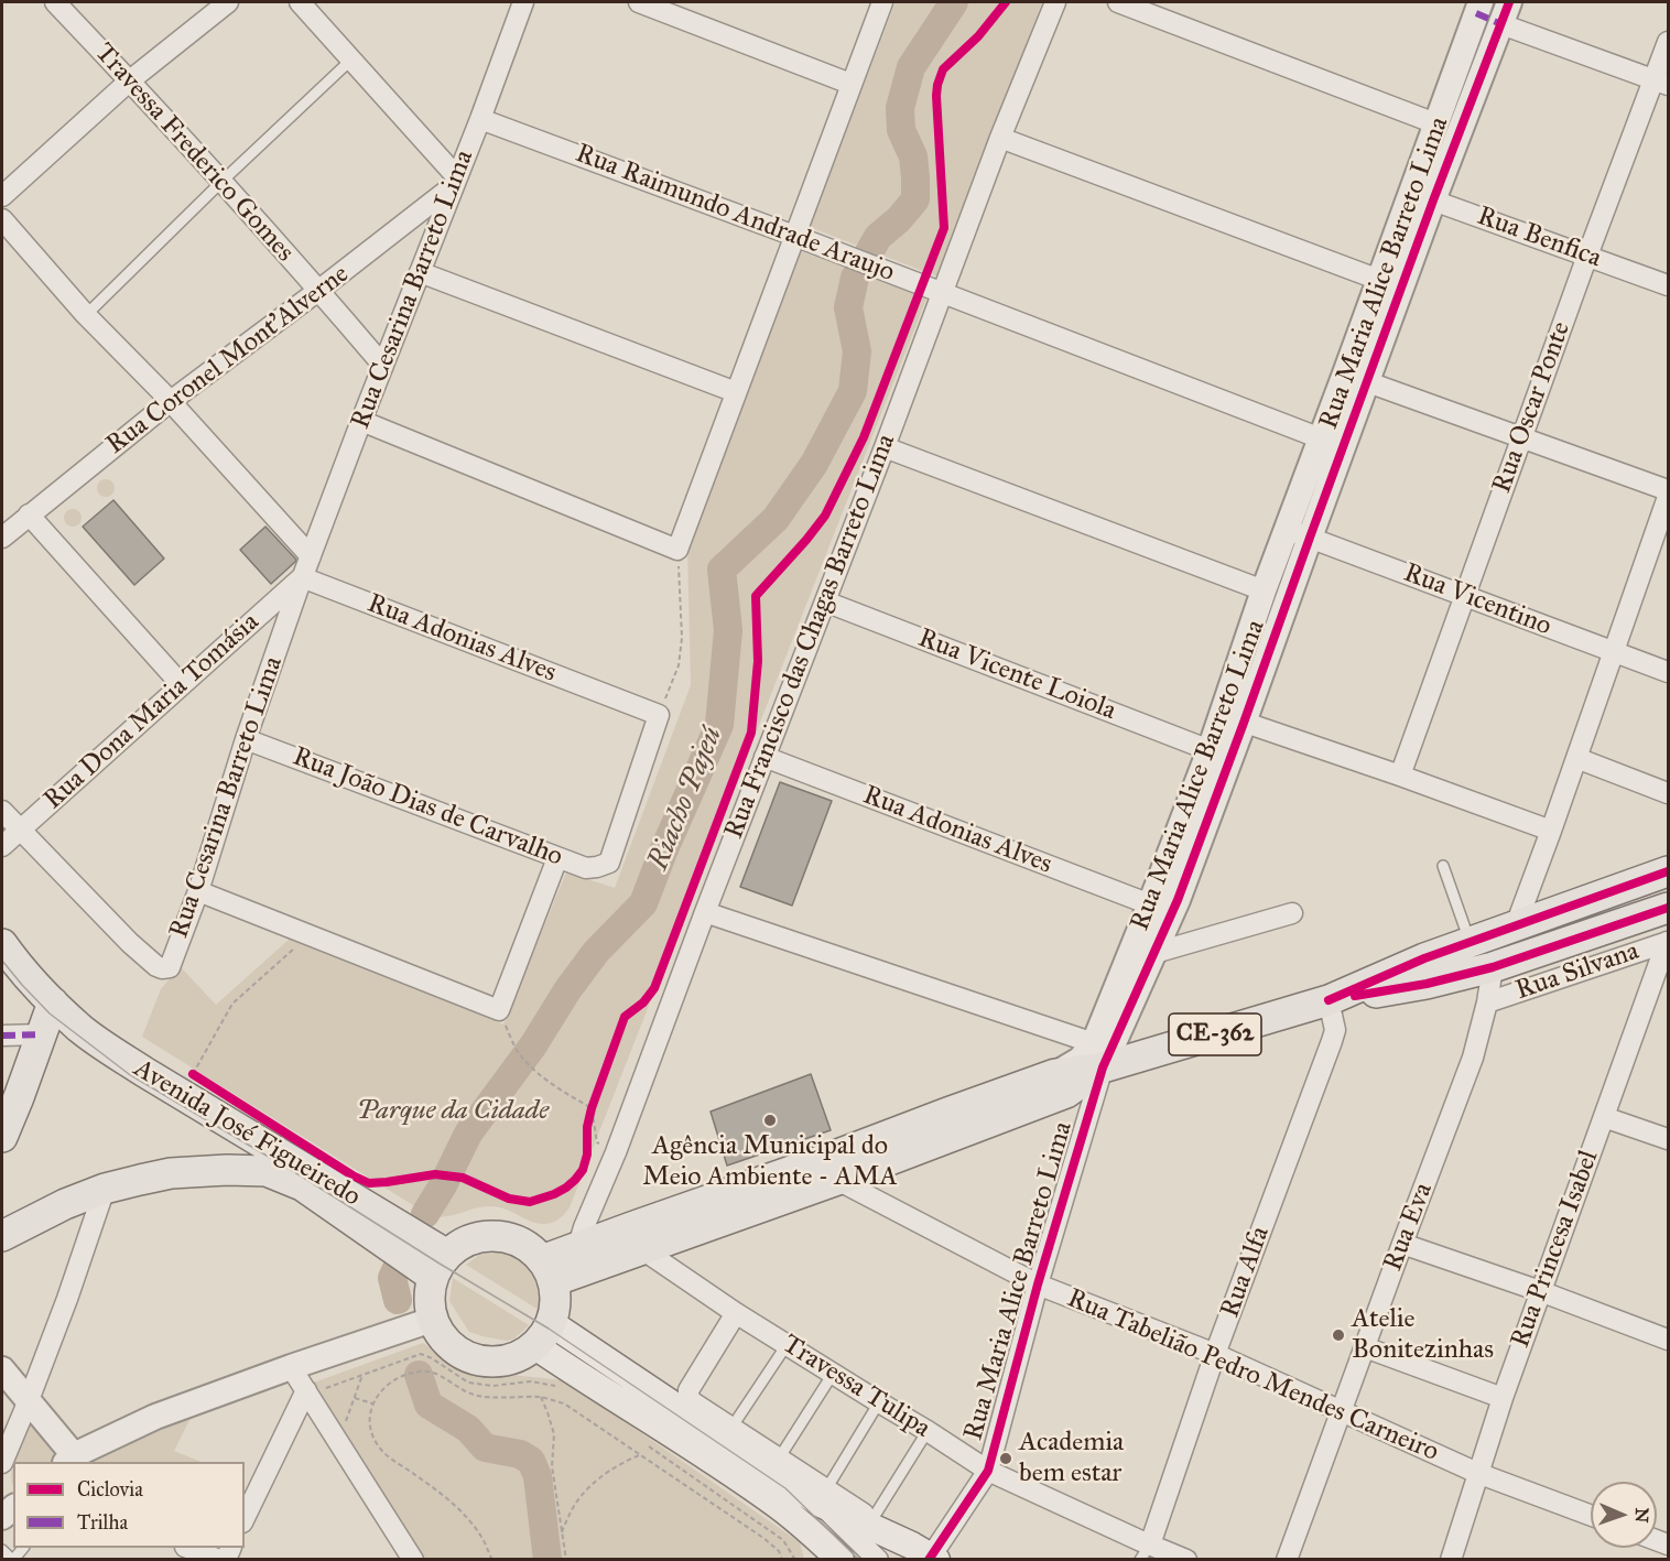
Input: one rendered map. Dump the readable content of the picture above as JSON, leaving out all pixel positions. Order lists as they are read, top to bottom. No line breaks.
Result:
{"streets":{"main road":["CE-362","Avenida José Figueiredo"],"street":["Travessa Frederico Gomes","Rua Raimundo Andrade Araujo","Rua Benfica","Rua Maria Alice Barreto Lima","Rua Cesarina Barreto Lima","Rua Coronel Mont'Alverne","Rua Oscar Ponte","Rua Vicentino","Rua Francisco das Chagas Barreto Lima","Rua Adonias Alves","Rua Vicente Loiola","Rua Dona Maria Tomásia","Rua João Dias de Carvalho","Rua Silvana","Rua Eva","Rua Princesa Isabel","Rua Alfa","Rua Tabelião Pedro Mendes Carneiro","Travessa Tulipa"]},"crossings":[["Travessa Frederico Gomes","Rua Cesarina Barreto Lima"],["Travessa Frederico Gomes","Rua Coronel Mont'Alverne"],["Rua Raimundo Andrade Araujo","Rua Maria Alice Barreto Lima"],["Rua Raimundo Andrade Araujo","Rua Cesarina Barreto Lima"],["Rua Raimundo Andrade Araujo","Rua Francisco das Chagas Barreto Lima"],["Rua Benfica","Rua Maria Alice Barreto Lima"],["Rua Benfica","Rua Oscar Ponte"],["Rua Maria Alice Barreto Lima","Rua Vicentino"],["Rua Maria Alice Barreto Lima","Rua Adonias Alves"],["Rua Maria Alice Barreto Lima","Rua Vicente Loiola"],["Rua Maria Alice Barreto Lima","CE-362"],["Rua Maria Alice Barreto Lima","Rua Tabelião Pedro Mendes Carneiro"],["Rua Maria Alice Barreto Lima","Travessa Tulipa"],["Rua Cesarina Barreto Lima","Rua Coronel Mont'Alverne"],["Rua Cesarina Barreto Lima","Rua Adonias Alves"],["Rua Cesarina Barreto Lima","Rua Dona Maria Tomásia"],["Rua Cesarina Barreto Lima","Rua João Dias de Carvalho"],["Rua Oscar Ponte","Rua Vicentino"],["Rua Francisco das Chagas Barreto Lima","Rua Adonias Alves"],["Rua Francisco das Chagas Barreto Lima","Rua Vicente Loiola"],["Rua Francisco das Chagas Barreto Lima","CE-362"],["Rua Francisco das Chagas Barreto Lima","Avenida José Figueiredo"],["Rua Adonias Alves","Rua Dona Maria Tomásia"],["Rua Adonias Alves","Rua João Dias de Carvalho"],["Rua Silvana","Rua Eva"],["Rua Silvana","Rua Princesa Isabel"],["CE-362","Avenida José Figueiredo"],["CE-362","Rua Eva"],["CE-362","Rua Alfa"],["CE-362","Rua Tabelião Pedro Mendes Carneiro"],["CE-362","Travessa Tulipa"],["Rua Eva","Rua Tabelião Pedro Mendes Carneiro"],["Rua Princesa Isabel","Rua Tabelião Pedro Mendes Carneiro"],["Rua Alfa","Rua Tabelião Pedro Mendes Carneiro"],["Rua Alfa","Travessa Tulipa"]],"water":["Riacho Pajeú"],"parks":["Parque da Cidade"],"places":["Agência Municipal do Meio Ambiente - AMA","Atelie Bonitezinhas","Academia bem estar"],"legend":["Ciclovia","Trilha"],"north":"right"}
